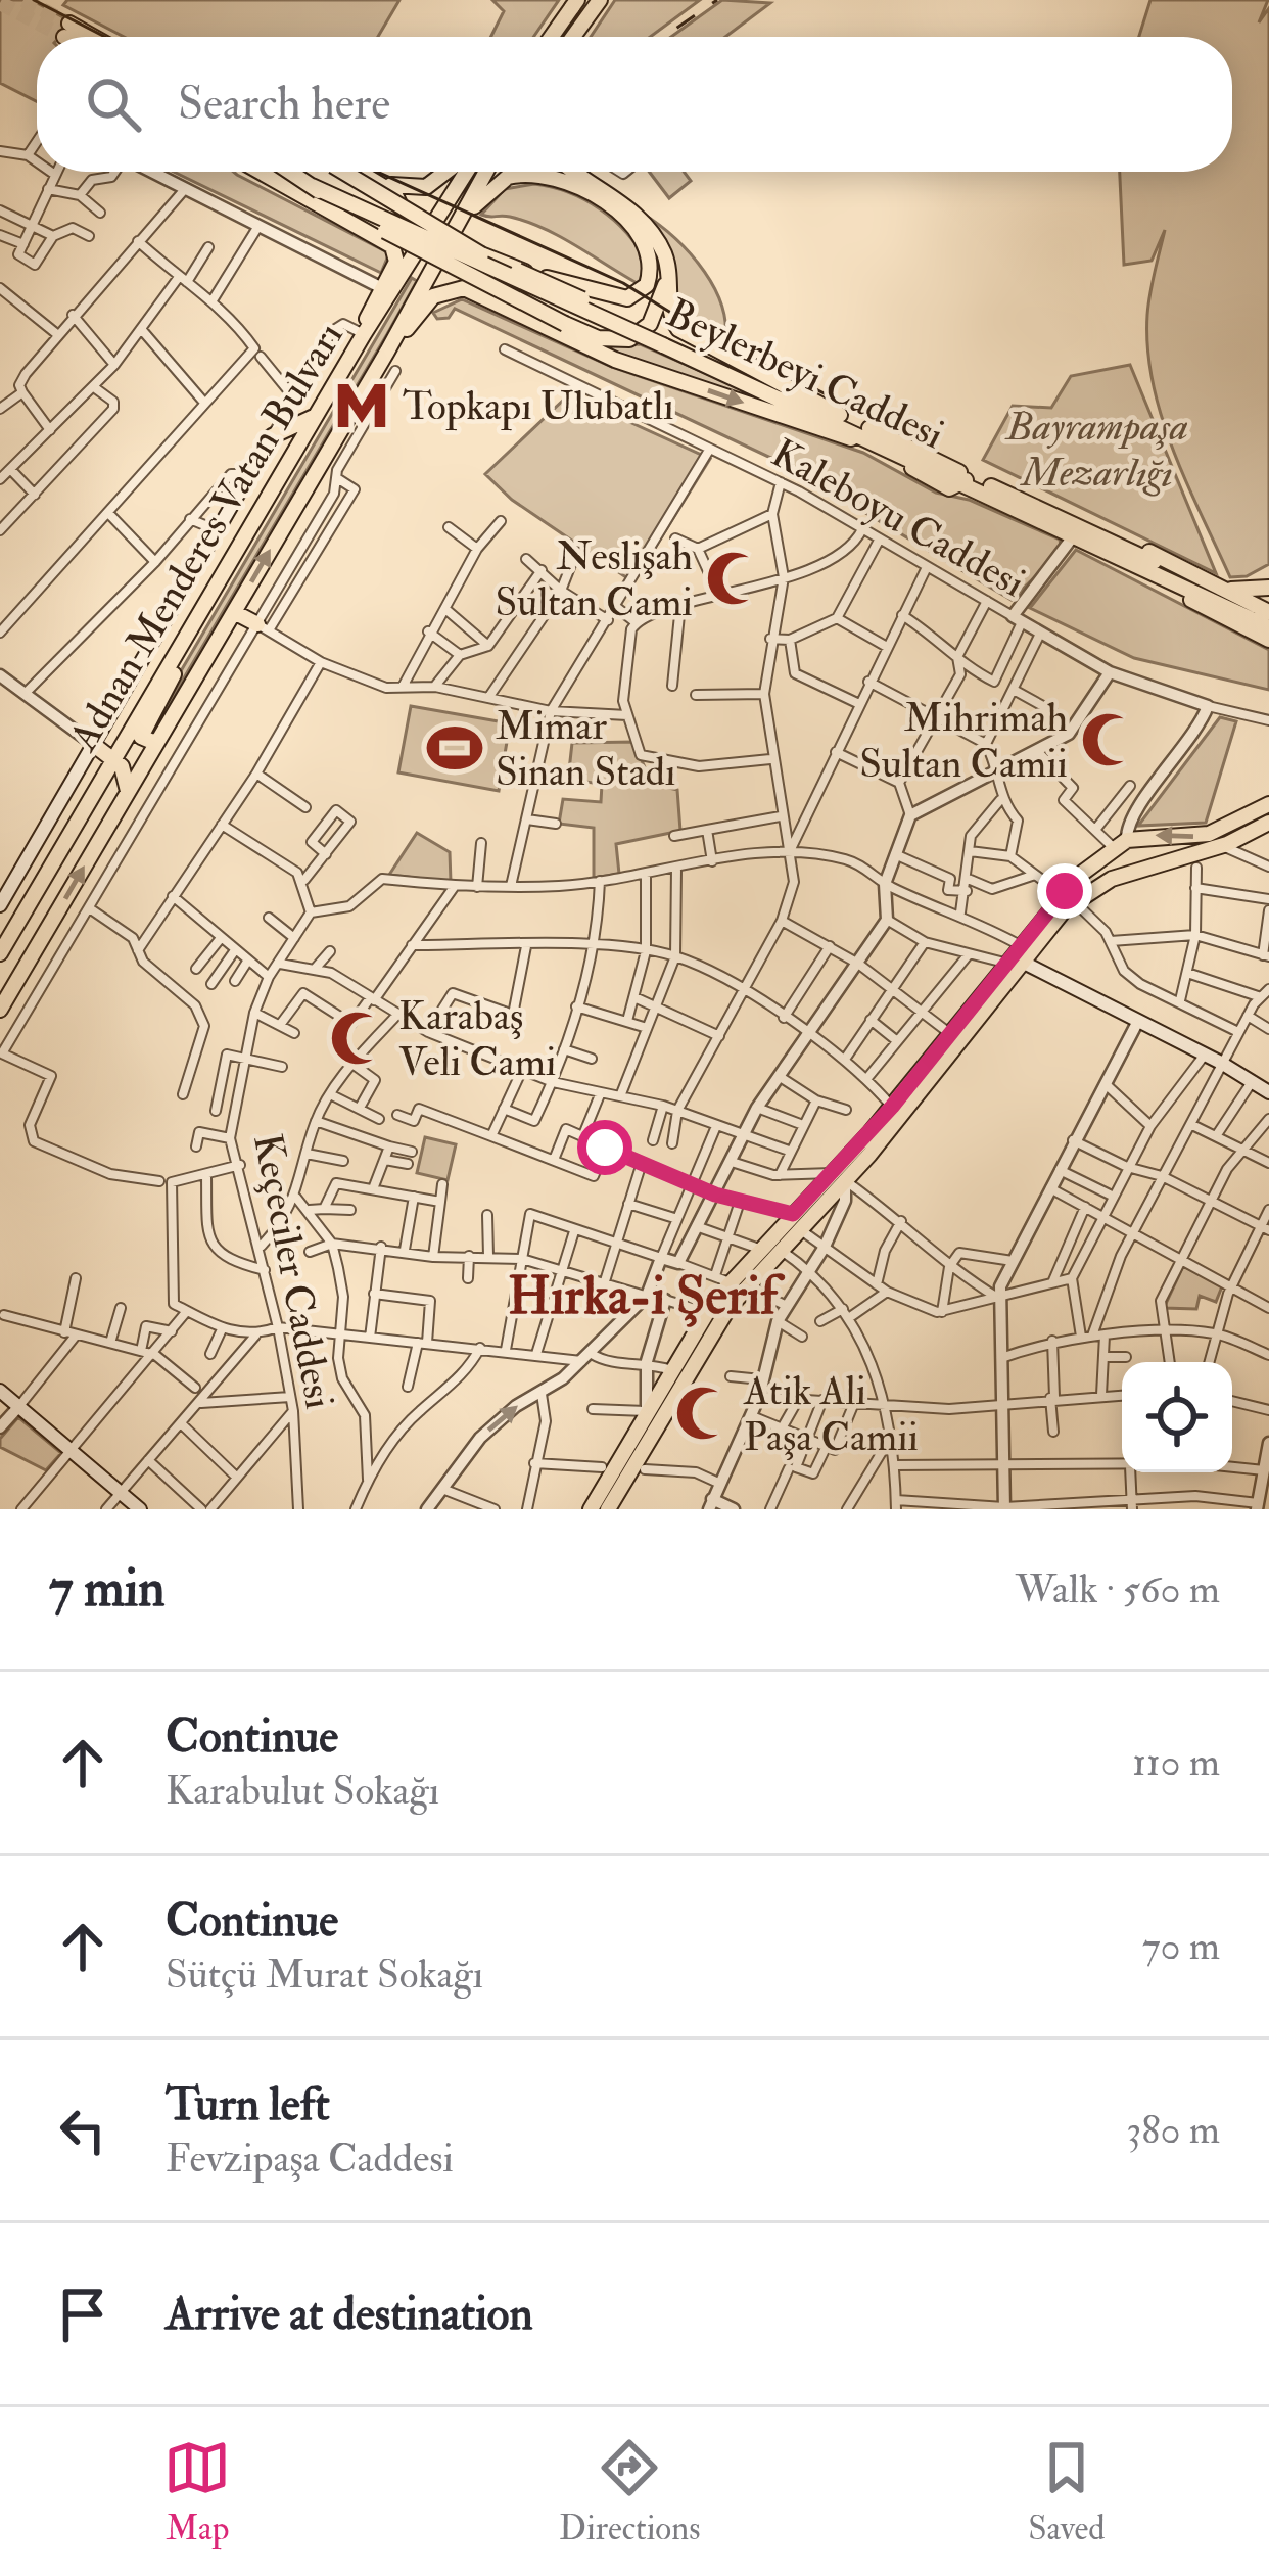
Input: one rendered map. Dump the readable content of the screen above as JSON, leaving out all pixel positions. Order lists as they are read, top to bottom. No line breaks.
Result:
{"streets":{"main road":["Beylerbeyi Caddesi","Adnan Menderes Vatan Bulvarı"],"street":["Kaleboyu Caddesi","Keçeciler Caddesi"]},"districts":["Hırka-i Şerif"],"parks":["Bayrampaşa Mezarlığı"],"places":{"metro station":["Topkapı Ulubatlı"],"mosque":["Neslişah Sultan Cami","Mihrimah Sultan Camii","Karabaş Veli Cami","Atik Ali Paşa Camii"],"sports":["Mimar Sinan Stadı"]},"page":{"search":"Search here","heading":["7 min","Walk · 560 m"],"list":[["Continue","Karabulut Sokağı","110 m"],["Continue","Sütçü Murat Sokağı","70 m"],["Turn left","Fevzipaşa Caddesi","380 m"],"Arrive at destination"],"nav":["Map","Directions","Saved"]}}
